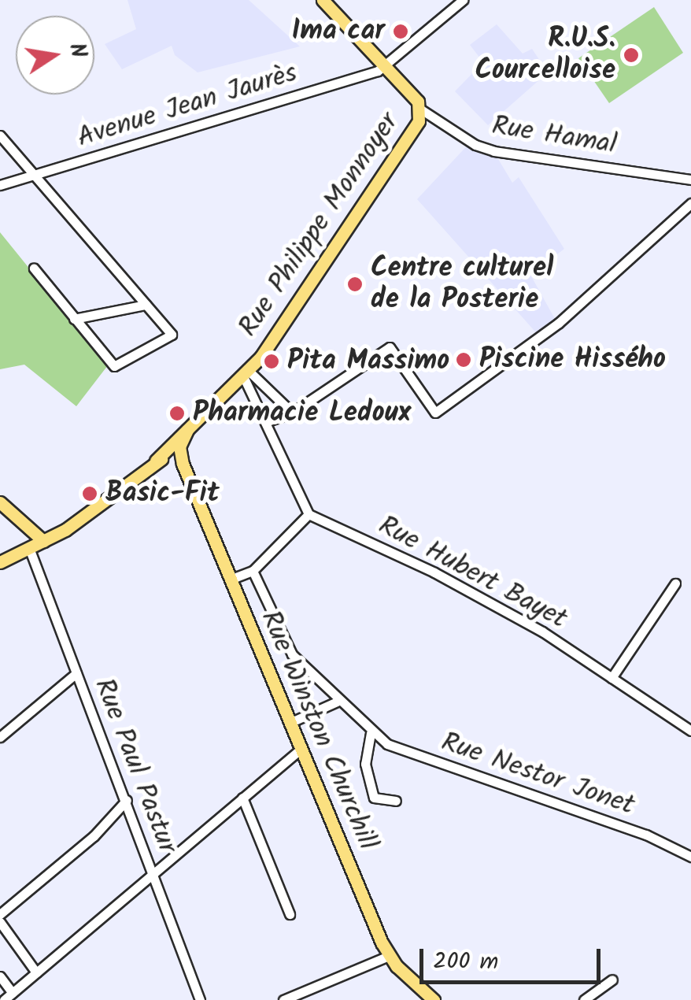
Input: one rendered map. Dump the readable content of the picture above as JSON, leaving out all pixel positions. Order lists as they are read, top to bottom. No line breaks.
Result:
{"streets":{"main road":["Rue Philippe Monnoyer","Rue Winston Churchill"],"street":["Avenue Jean Jaurès","Rue Hamal","Rue Hubert Bayet","Rue Paul Pastur","Rue Nestor Jonet"]},"crossings":[["Avenue Jean Jaurès","Rue Philippe Monnoyer"],["Rue Hamal","Rue Philippe Monnoyer"],["Rue Philippe Monnoyer","Rue Winston Churchill"],["Rue Philippe Monnoyer","Rue Paul Pastur"]],"places":["Ima car","R.U.S. Courcelloise","Centre culturel de la Posterie","Piscine Hissého","Pita Massimo","Pharmacie Ledoux","Basic-Fit"],"scale_bar":"200 m","north":"right"}
